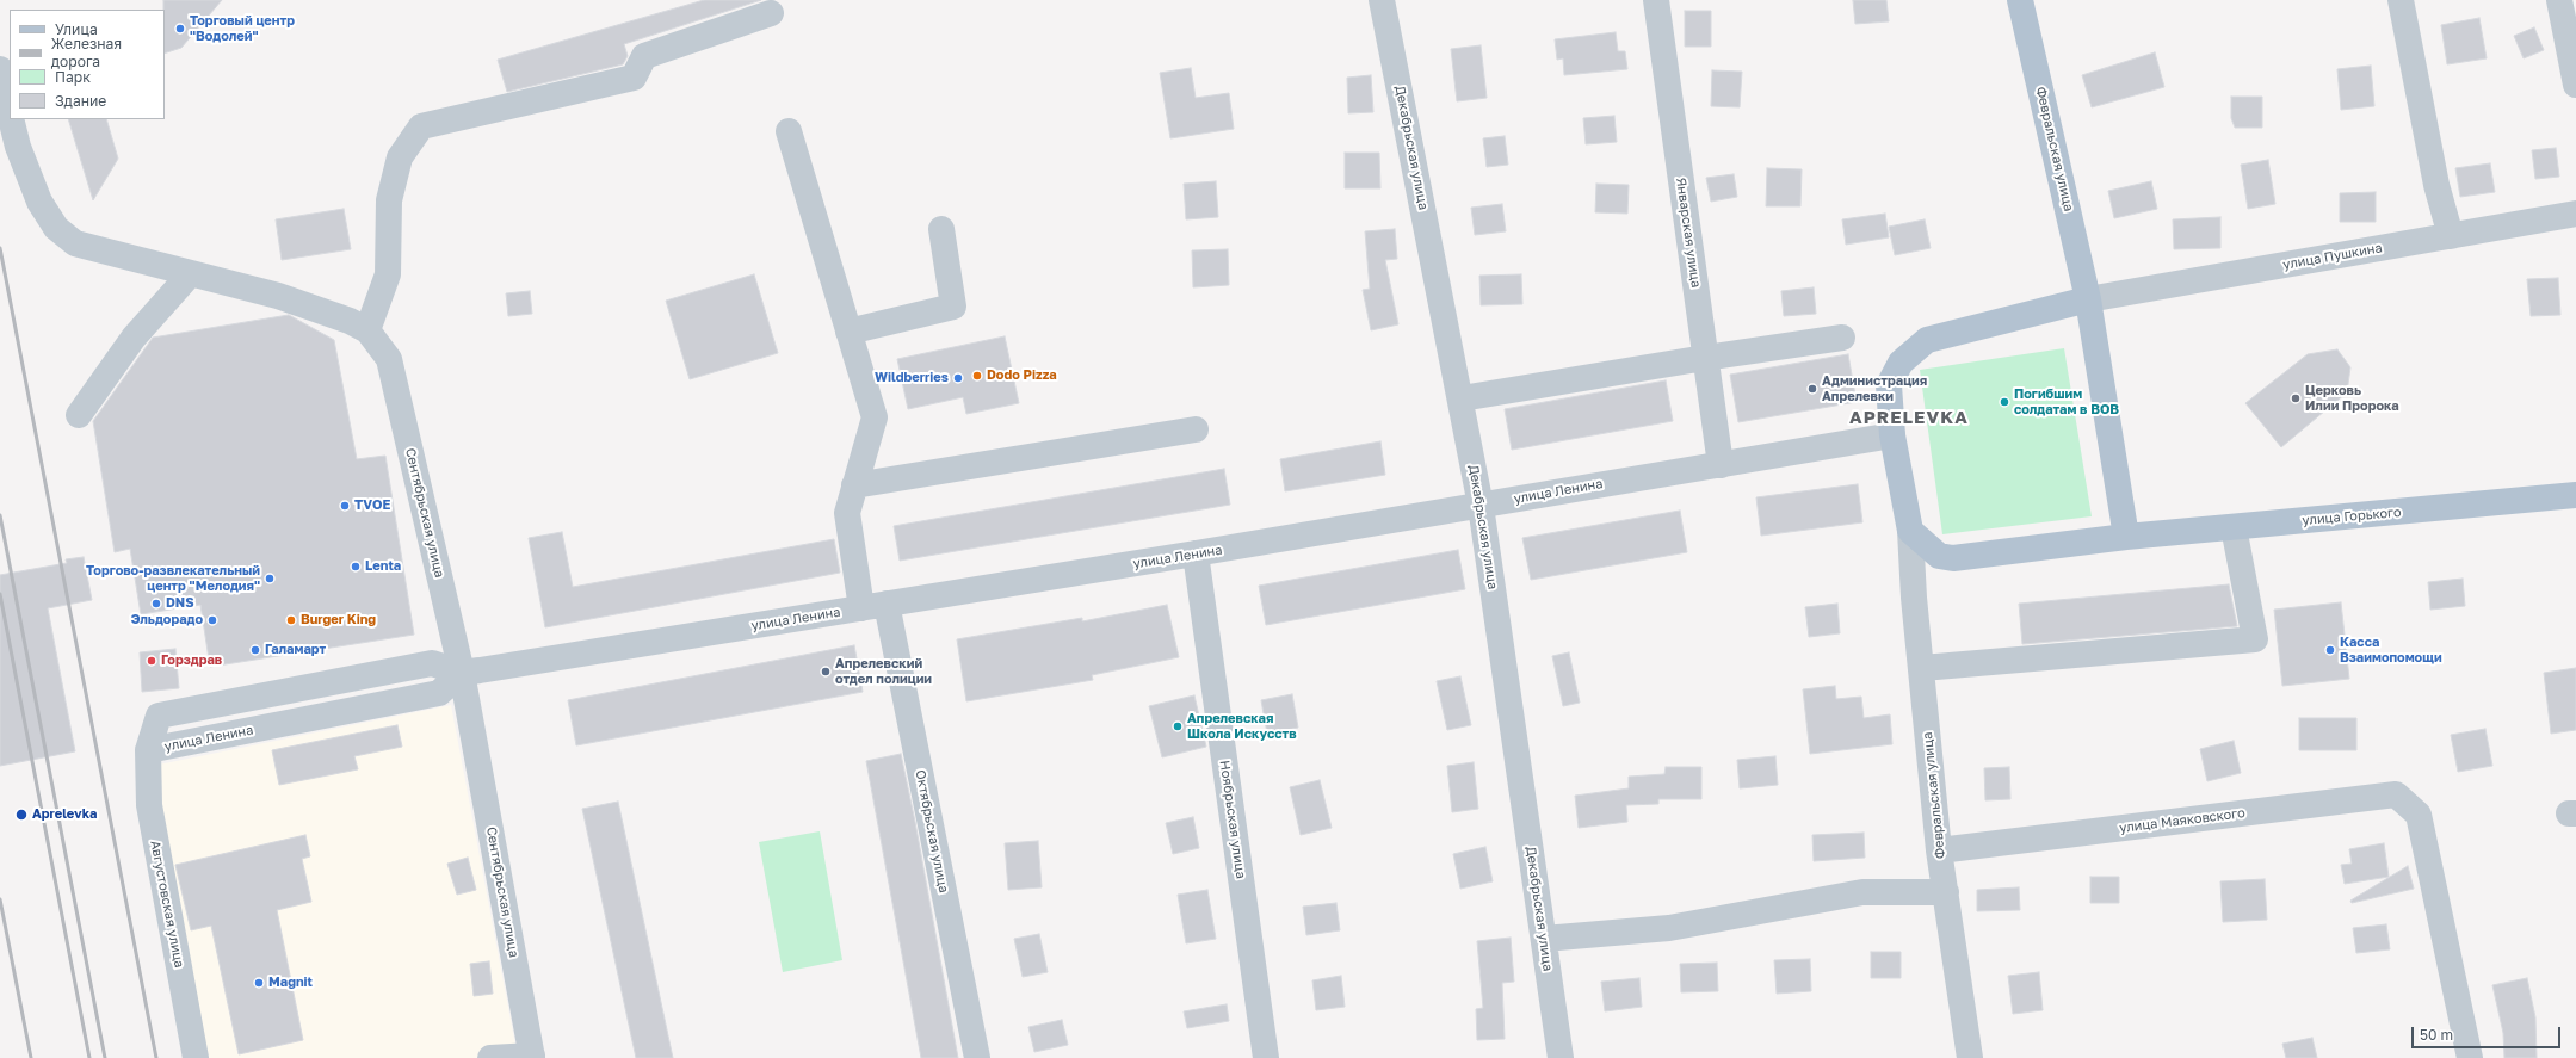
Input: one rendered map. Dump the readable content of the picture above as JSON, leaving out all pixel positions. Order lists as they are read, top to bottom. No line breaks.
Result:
{"streets":{"main road":["Февральская улица","улица Горького"],"street":["Декабрьская улица","Январская улица","улица Пушкина","улица Ленина","Сентябрьская улица","Ноябрьская улица","улица Маяковского","Октябрьская улица","Августовская улица"]},"crossings":[["Декабрьская улица","улица Ленина"],["Февральская улица","улица Пушкина"],["Февральская улица","улица Горького"],["Февральская улица","улица Маяковского"],["Январская улица","улица Ленина"],["улица Ленина","Сентябрьская улица"],["улица Ленина","Ноябрьская улица"],["улица Ленина","Октябрьская улица"],["улица Ленина","Августовская улица"]],"districts":["APRELEVKA"],"places":["Торговый центр \"Водолей\"","Dodo Pizza","Wildberries","Администрация Апрелевки","Церковь Илии Пророка","Погибшим солдатам в ВОВ","TVOE","Lenta","Торгово-развлекательный центр \"Мелодия\"","DNS","Эльдорадо","Burger King","Галамарт","Касса Взаимопомощи","Горздрав","Апрелевский отдел полиции","Апрелевская Школа Искусств","Aprelevka","Magnit"],"legend":["Улица","Железная дорога","Парк","Здание"],"scale_bar":"50 m"}
